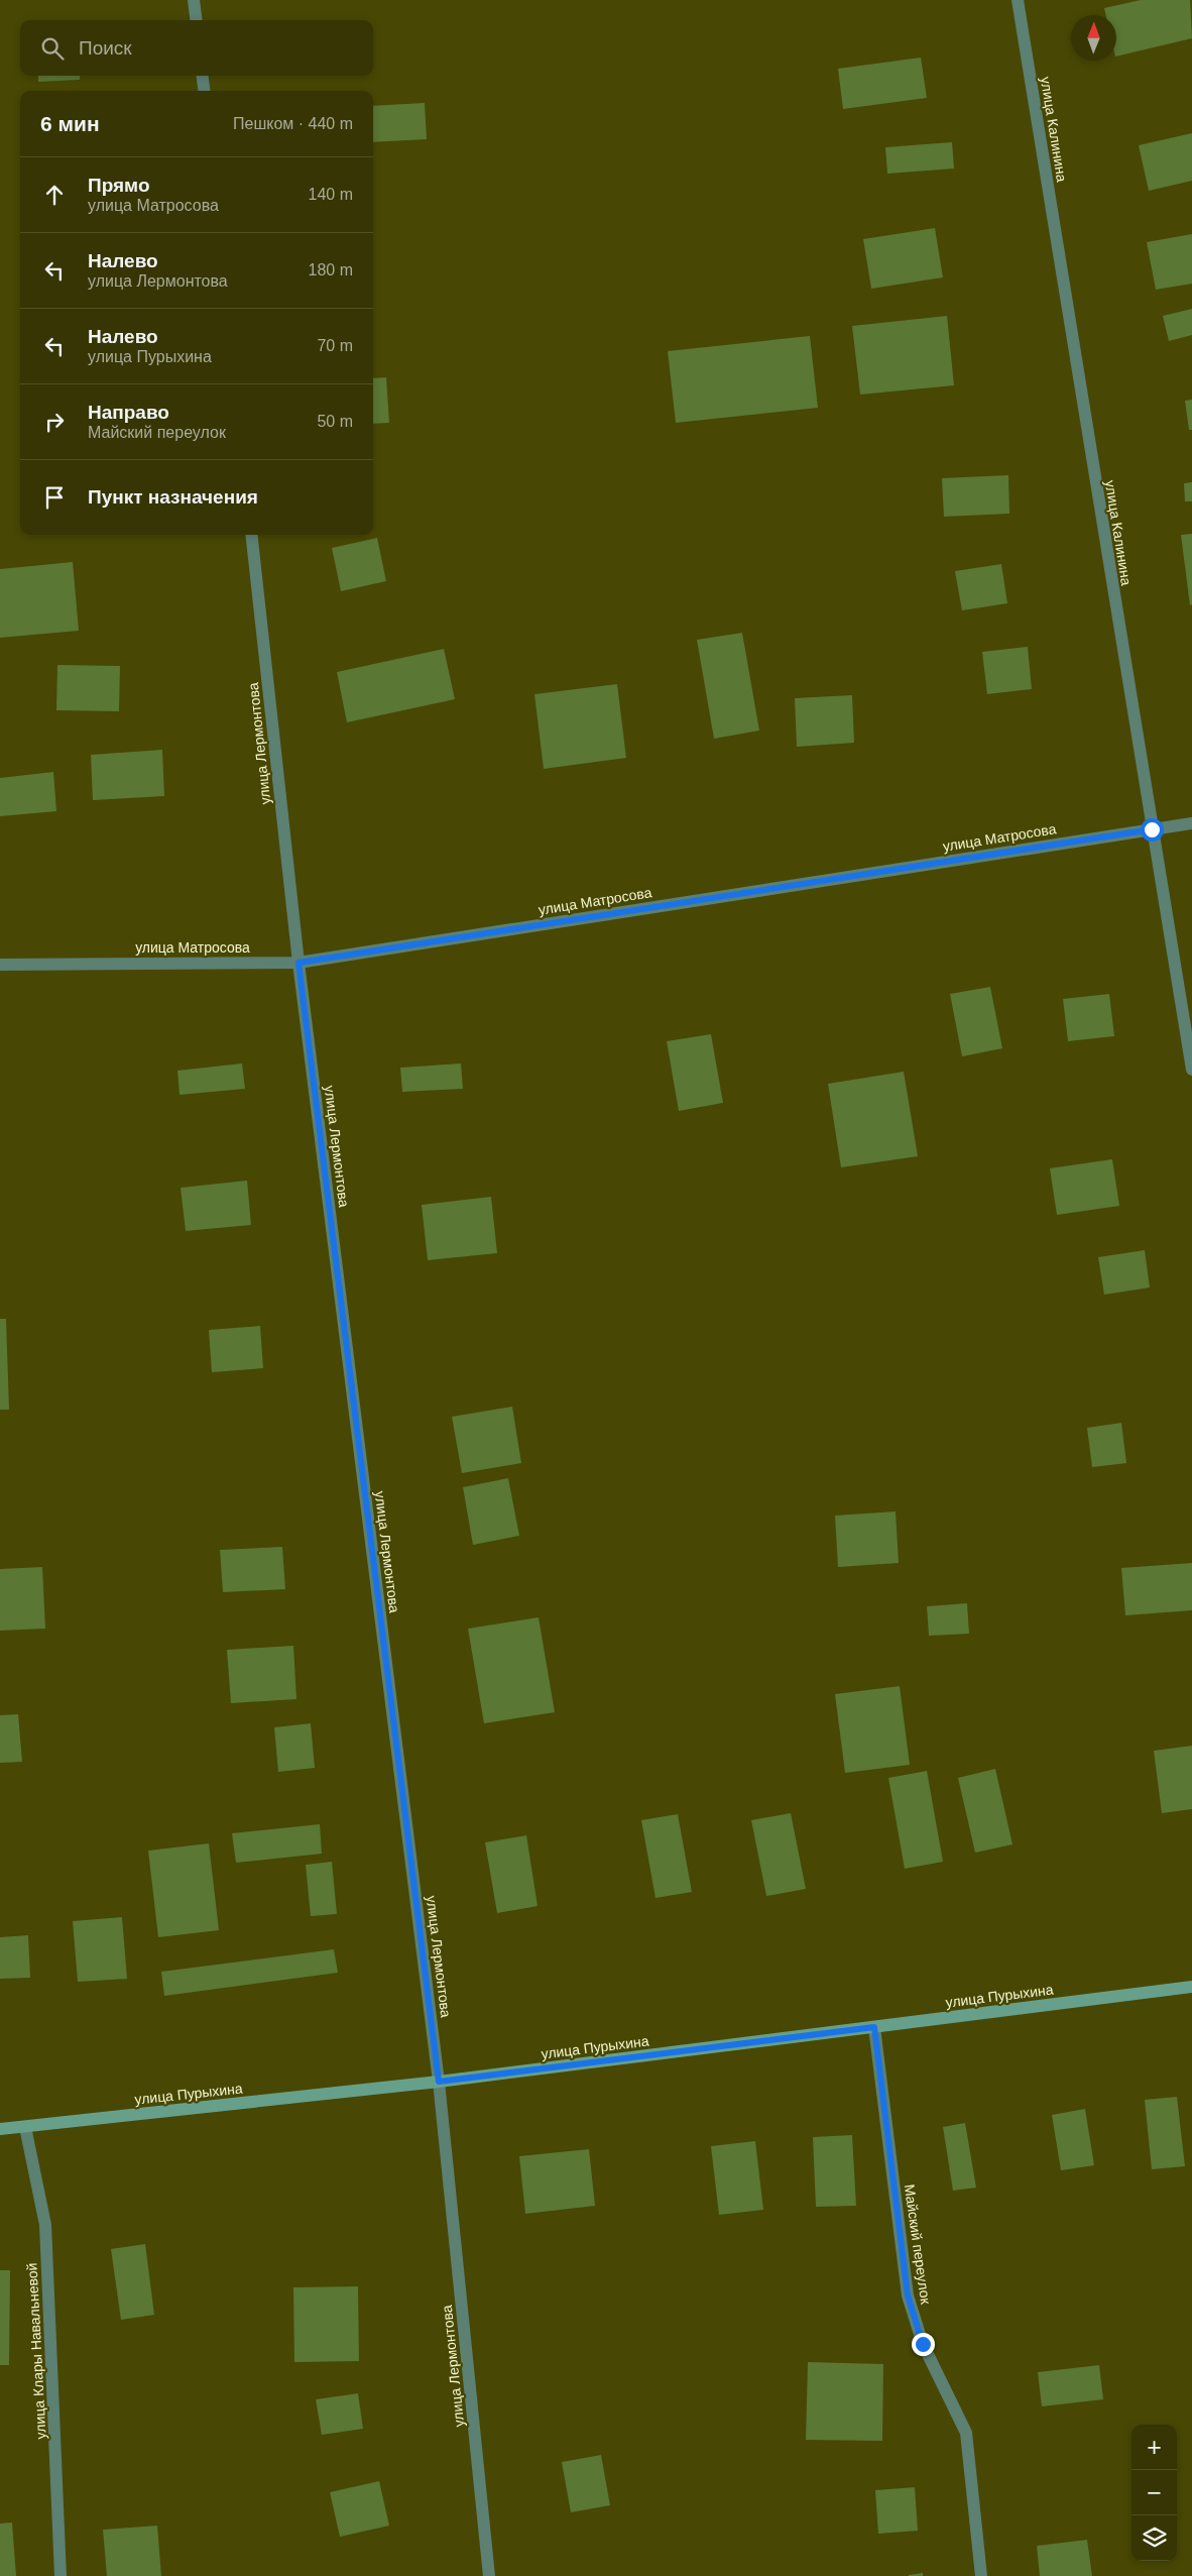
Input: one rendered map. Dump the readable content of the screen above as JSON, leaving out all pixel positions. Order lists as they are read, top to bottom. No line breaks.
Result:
{"streets":{"street":["улица Калинина","улица Лермонтова","улица Матросова","улица Пурыхина","Майский переулок","улица Клары Навальневой"]},"crossings":[["улица Калинина","улица Матросова"],["улица Лермонтова","улица Матросова"],["улица Лермонтова","улица Пурыхина"],["улица Пурыхина","Майский переулок"],["улица Пурыхина","улица Клары Навальневой"]],"north":"top","page":{"search":"Поиск","heading":["6 мин","Пешком · 440 m"],"list":[["Прямо","улица Матросова","140 m"],["Налево","улица Лермонтова","180 m"],["Налево","улица Пурыхина","70 m"],["Направо","Майский переулок","50 m"],"Пункт назначения"],"map_buttons":["+","−"]}}
